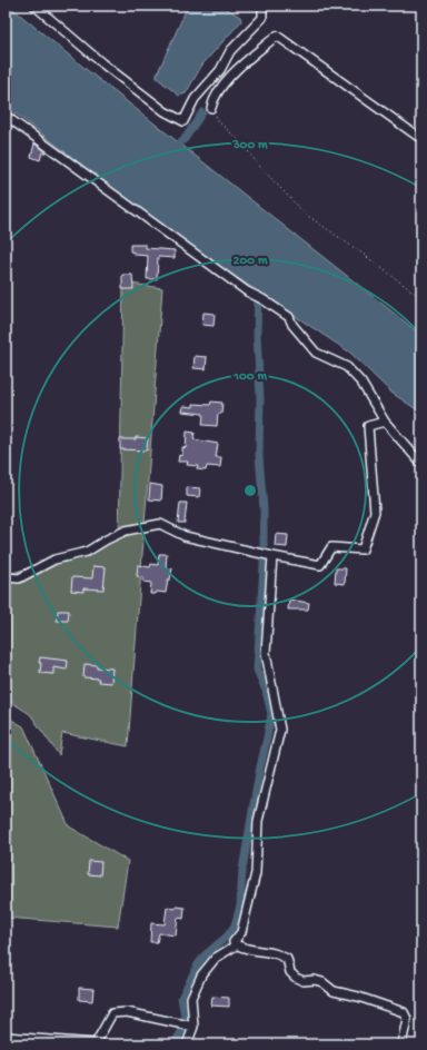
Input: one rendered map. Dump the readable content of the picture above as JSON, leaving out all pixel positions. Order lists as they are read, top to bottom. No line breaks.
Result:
{"rings":["300 m","200 m","100 m"]}
